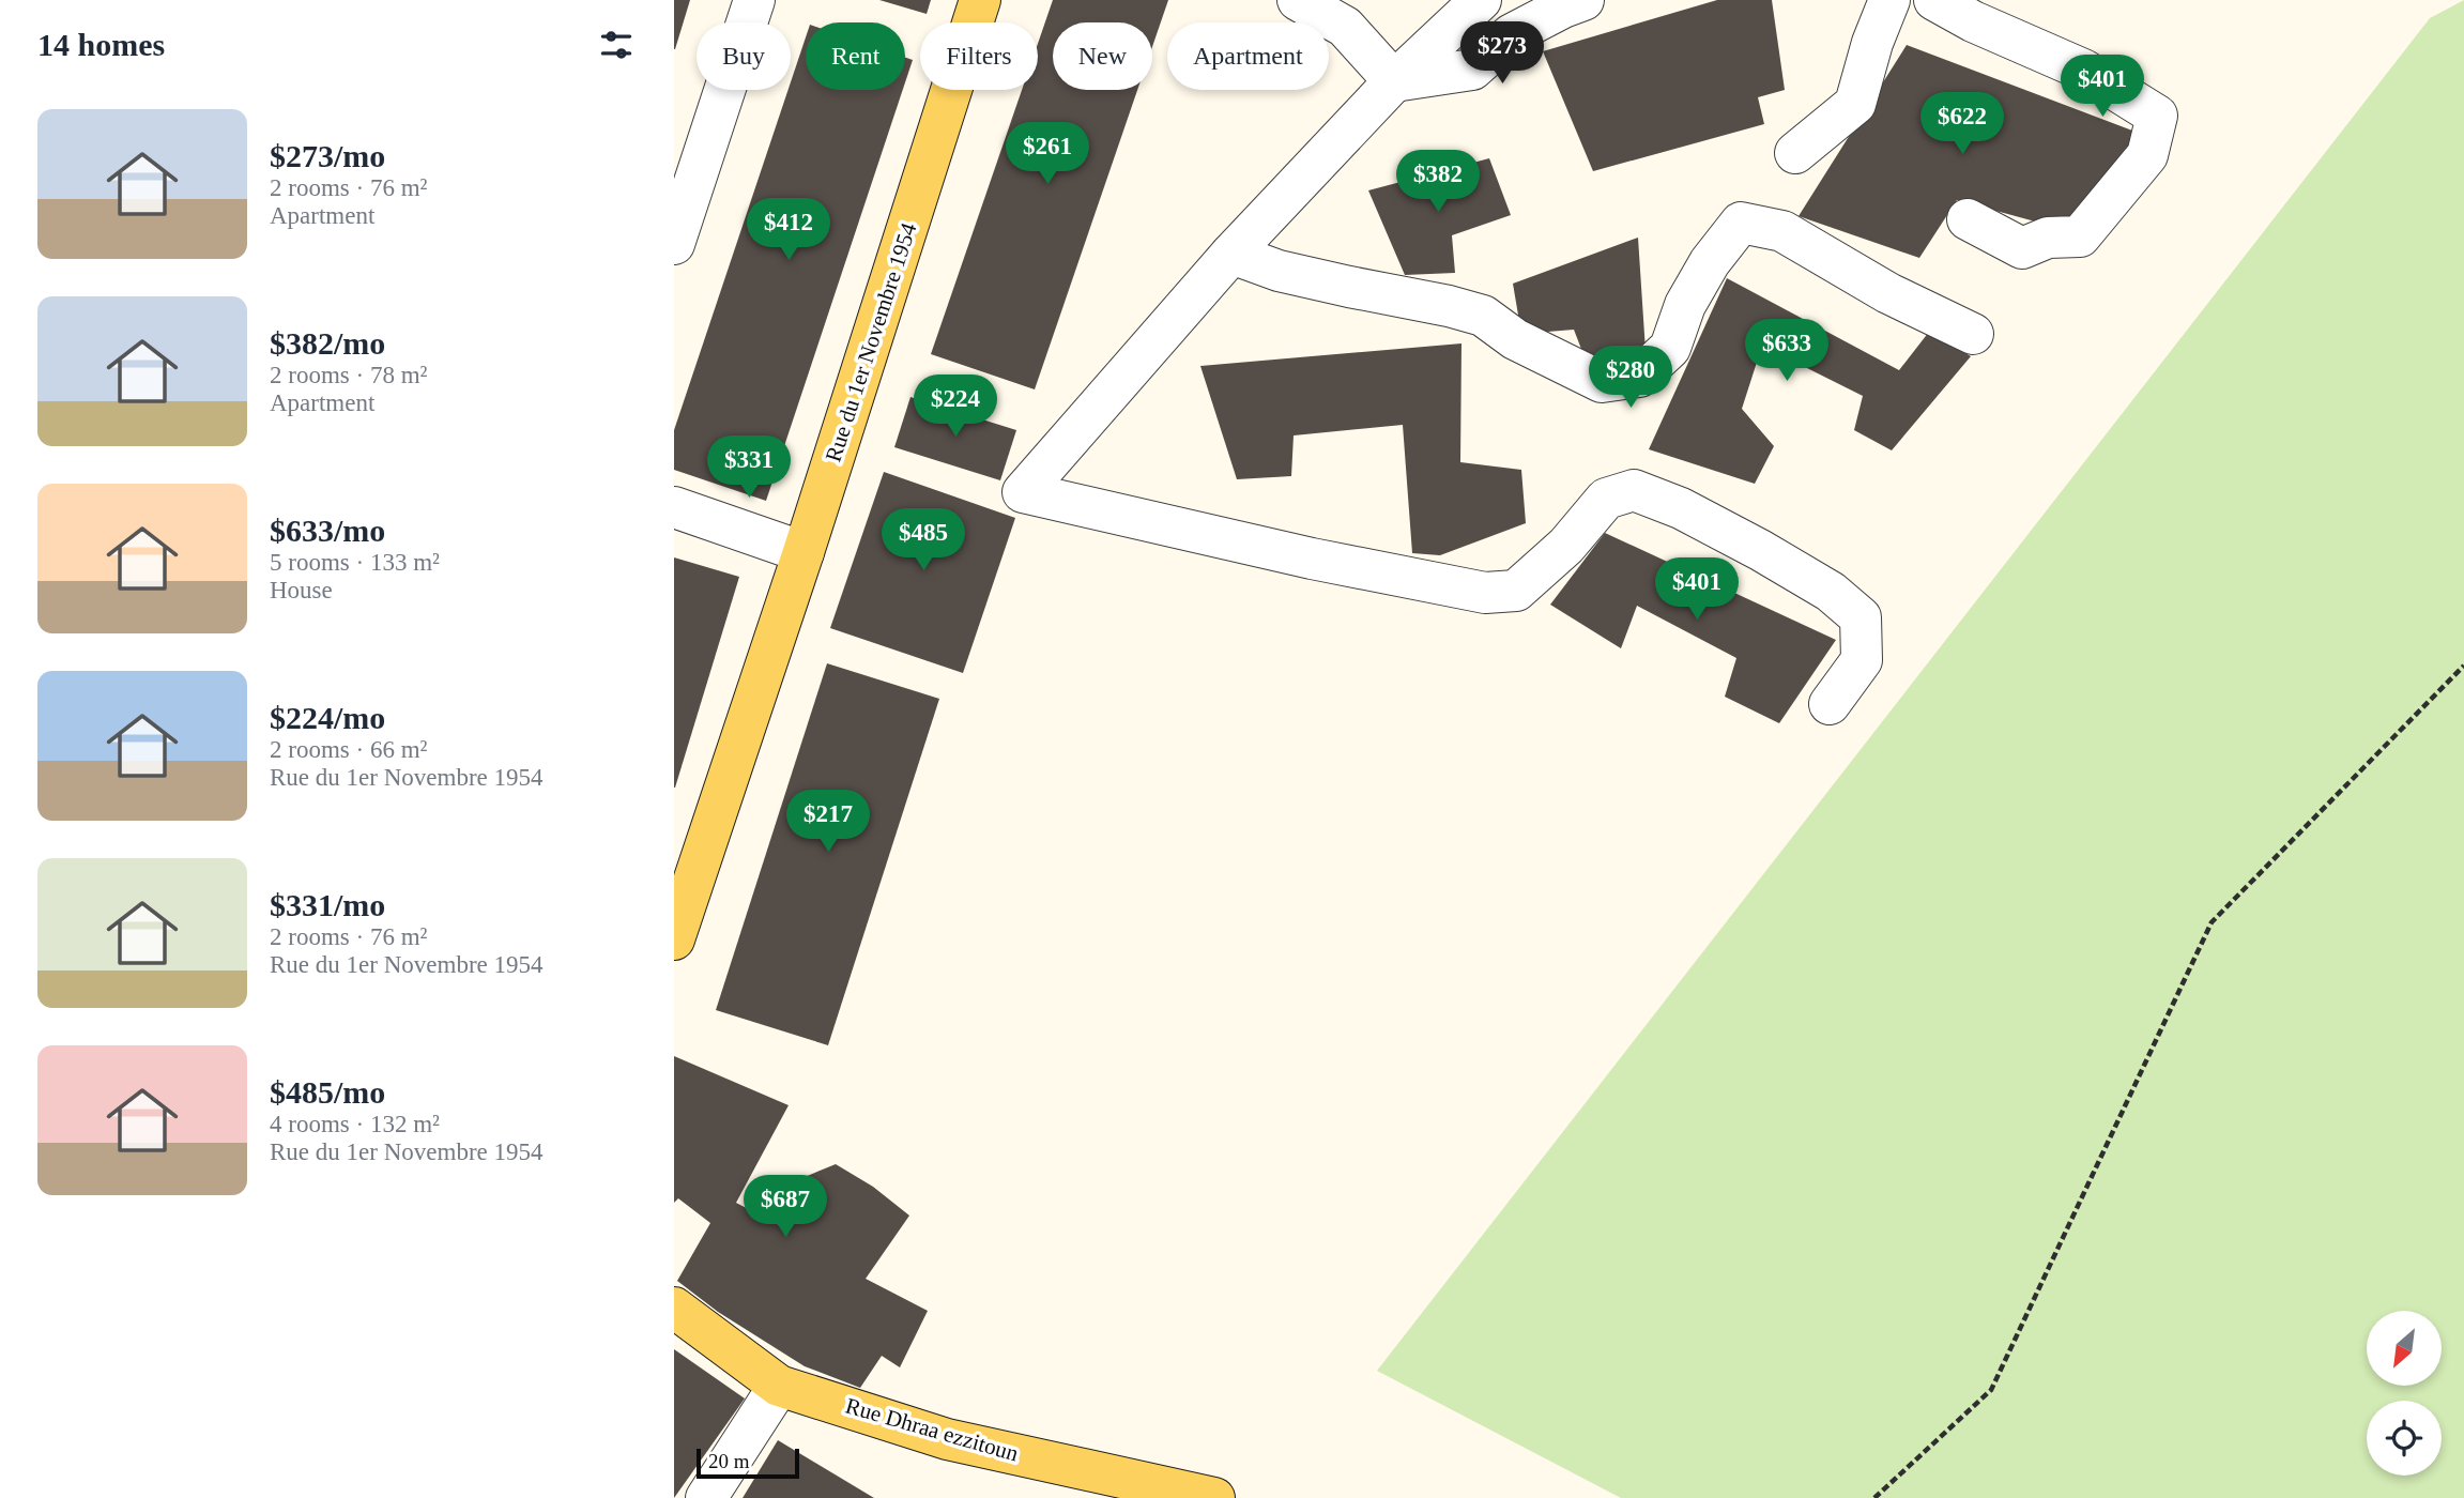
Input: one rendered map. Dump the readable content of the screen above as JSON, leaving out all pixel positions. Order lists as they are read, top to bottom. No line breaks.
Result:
{"streets":{"main road":["Rue du 1er Novembre 1954","Rue Dhraa ezzitoun"]},"scale_bar":"20 m","north":"bottom left","page":{"heading":"14 homes","price":["$273","$401","$622","$261","$382","$412","$633","$280","$224","$331","$485","$401","$217","$687"],"chip":["Buy","Rent","Filters","New","Apartment"],"list":[{"name":"$273/mo","note":"2 rooms · 76 m² · Apartment"},{"name":"$382/mo","note":"2 rooms · 78 m² · Apartment"},{"name":"$633/mo","note":"5 rooms · 133 m² · House"},{"name":"$224/mo","note":"2 rooms · 66 m² · Rue du 1er Novembre 1954"},{"name":"$331/mo","note":"2 rooms · 76 m² · Rue du 1er Novembre 1954"},{"name":"$485/mo","note":"4 rooms · 132 m² · Rue du 1er Novembre 1954"}],"scale":"20 m"}}
